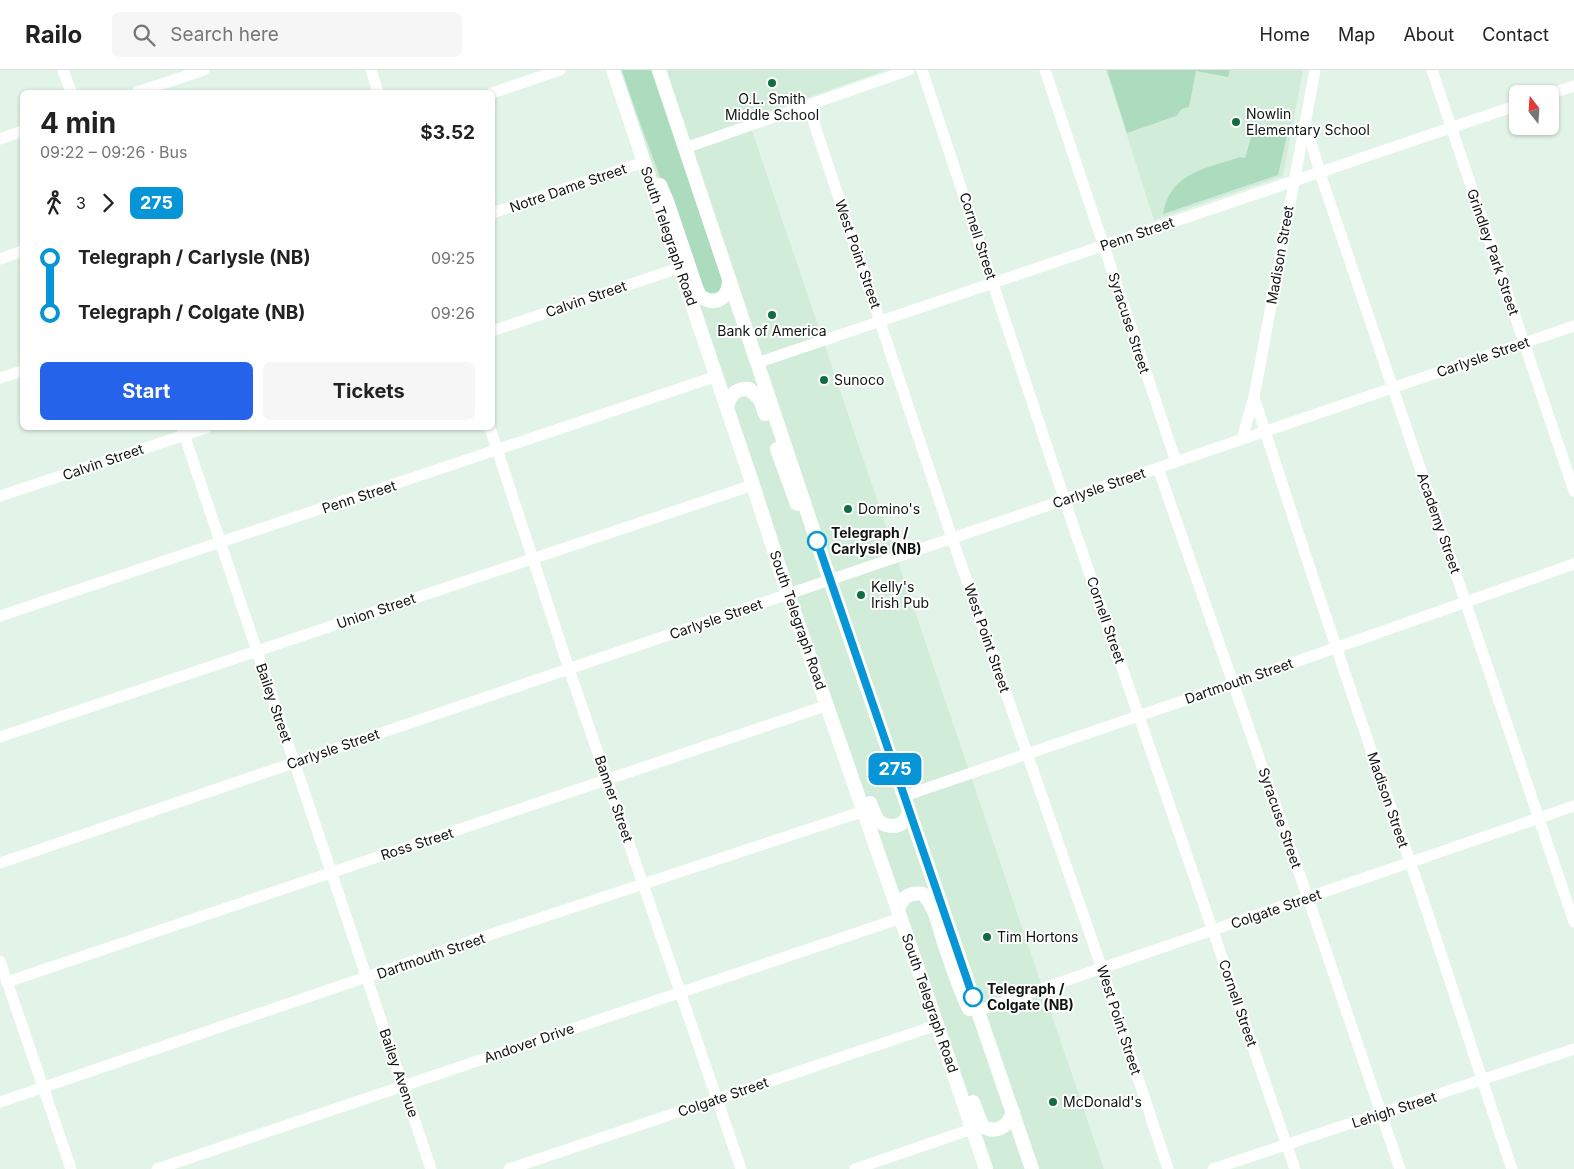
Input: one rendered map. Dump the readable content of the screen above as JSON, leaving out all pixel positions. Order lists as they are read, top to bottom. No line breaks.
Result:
{"streets":{"main road":["South Telegraph Road"],"street":["Notre Dame Street","Penn Street","Cornell Street","Grindley Park Street","West Point Street","Madison Street","Calvin Street","Syracuse Street","Carlysle Street","Academy Street","Union Street","Dartmouth Street","Bailey Street","Banner Street","Ross Street","Colgate Street","Andover Drive","Bailey Avenue","Lehigh Street"]},"crossings":[["Notre Dame Street","South Telegraph Road"],["Penn Street","South Telegraph Road"],["Penn Street","Cornell Street"],["Penn Street","Grindley Park Street"],["Penn Street","West Point Street"],["Penn Street","Madison Street"],["Penn Street","Syracuse Street"],["Penn Street","Academy Street"],["Penn Street","Bailey Street"],["Penn Street","Banner Street"],["South Telegraph Road","Calvin Street"],["South Telegraph Road","Carlysle Street"],["South Telegraph Road","Union Street"],["South Telegraph Road","Dartmouth Street"],["South Telegraph Road","Ross Street"],["South Telegraph Road","Colgate Street"],["South Telegraph Road","Andover Drive"],["Cornell Street","Carlysle Street"],["Cornell Street","Dartmouth Street"],["Cornell Street","Colgate Street"],["Cornell Street","Lehigh Street"],["Grindley Park Street","Carlysle Street"],["West Point Street","Carlysle Street"],["West Point Street","Dartmouth Street"],["West Point Street","Colgate Street"],["Madison Street","Carlysle Street"],["Madison Street","Academy Street"],["Madison Street","Dartmouth Street"],["Madison Street","Colgate Street"],["Madison Street","Lehigh Street"],["Calvin Street","Bailey Street"],["Syracuse Street","Carlysle Street"],["Syracuse Street","Dartmouth Street"],["Syracuse Street","Colgate Street"],["Syracuse Street","Lehigh Street"],["Carlysle Street","Academy Street"],["Carlysle Street","Bailey Street"],["Carlysle Street","Banner Street"],["Academy Street","Dartmouth Street"],["Academy Street","Colgate Street"],["Union Street","Bailey Street"],["Union Street","Banner Street"],["Dartmouth Street","Bailey Street"],["Dartmouth Street","Banner Street"],["Dartmouth Street","Bailey Avenue"],["Bailey Street","Ross Street"],["Bailey Street","Bailey Avenue"],["Banner Street","Ross Street"],["Banner Street","Colgate Street"],["Banner Street","Andover Drive"],["Andover Drive","Bailey Avenue"]],"places":["O.L. Smith Middle School","Nowlin Elementary School","Bank of America","Sunoco","Domino's","Telegraph / Carlysle (NB)","Kelly's Irish Pub","Tim Hortons","Telegraph / Colgate (NB)","McDonald's"],"lines":["bus line 275"],"north":"top","page":{"header":"Railo","search":"Search here","nav":["Home","Map","About","Contact"],"on_map":"275","heading":["4 min","09:22 – 09:26 · Bus","$3.52"],"legs":["3","275"],"list":[{"name":"Telegraph / Carlysle (NB)","value":"09:25"},{"name":"Telegraph / Colgate (NB)","value":"09:26"}],"buttons":["Start","Tickets"]}}
